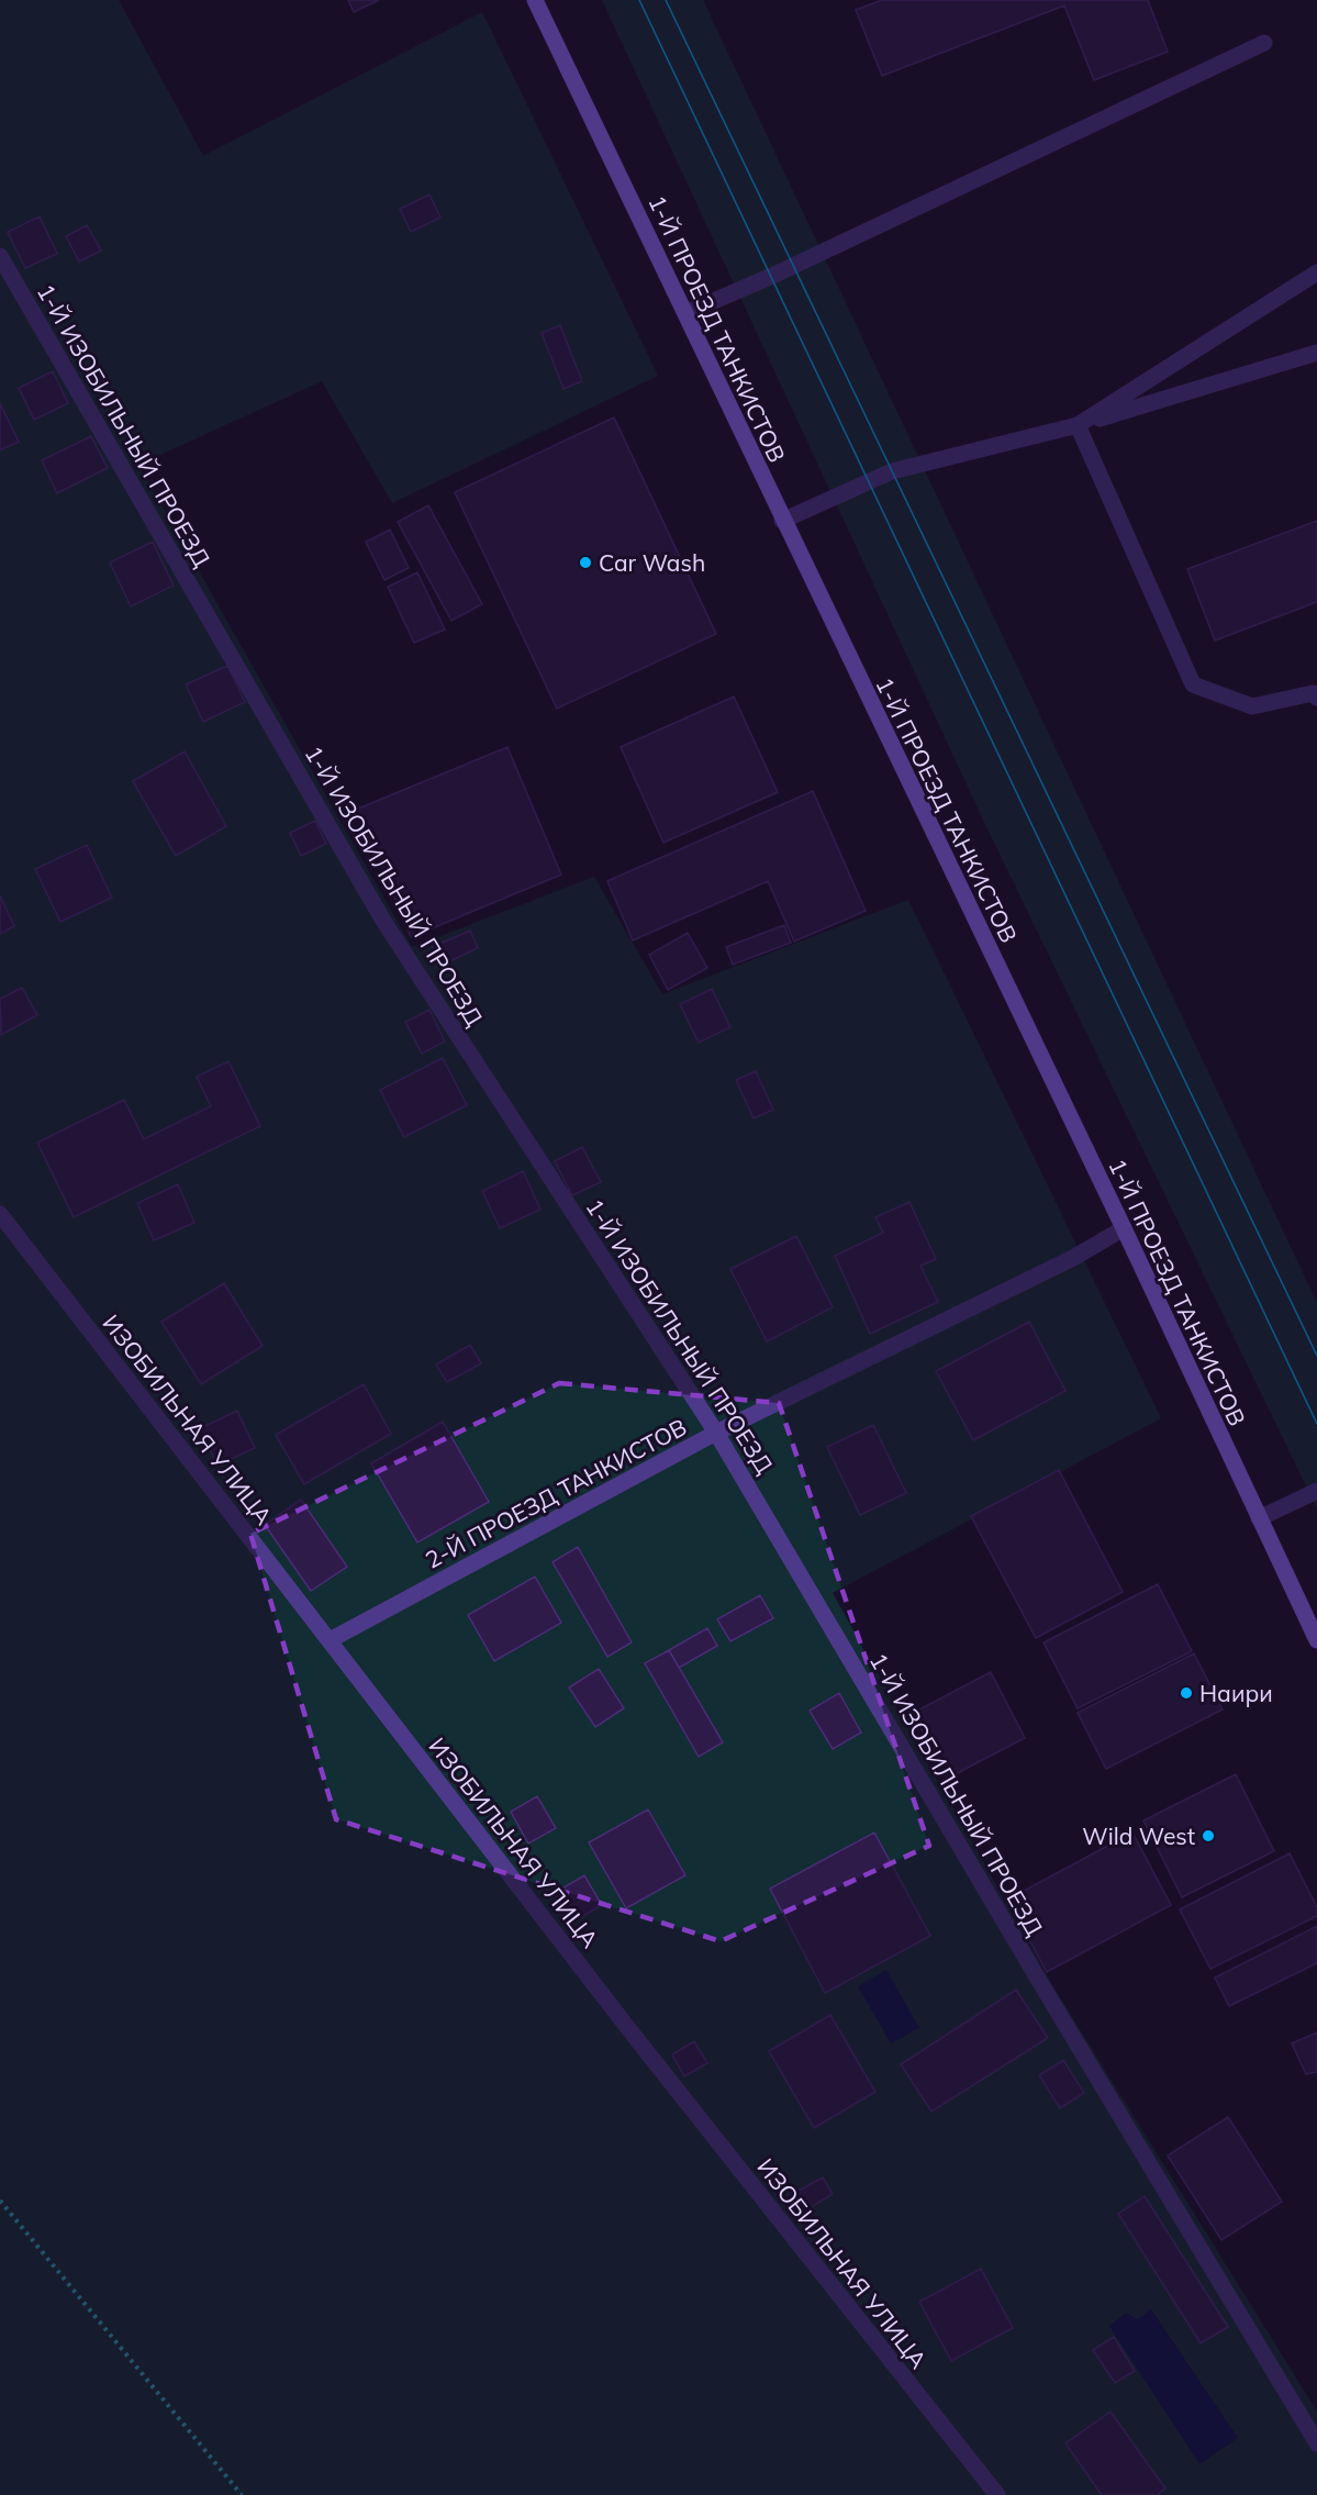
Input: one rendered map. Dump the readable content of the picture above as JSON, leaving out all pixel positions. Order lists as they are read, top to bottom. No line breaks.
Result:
{"streets":{"main road":["1-Й ПРОЕЗД ТАНКИСТОВ"],"street":["1-Й ИЗОБИЛЬНЫЙ ПРОЕЗД","ИЗОБИЛЬНАЯ УЛИЦА","2-Й ПРОЕЗД ТАНКИСТОВ"]},"crossings":[["1-Й ПРОЕЗД ТАНКИСТОВ","2-Й ПРОЕЗД ТАНКИСТОВ"],["1-Й ИЗОБИЛЬНЫЙ ПРОЕЗД","2-Й ПРОЕЗД ТАНКИСТОВ"],["ИЗОБИЛЬНАЯ УЛИЦА","2-Й ПРОЕЗД ТАНКИСТОВ"]],"places":["Car Wash","Наири","Wild West"]}
